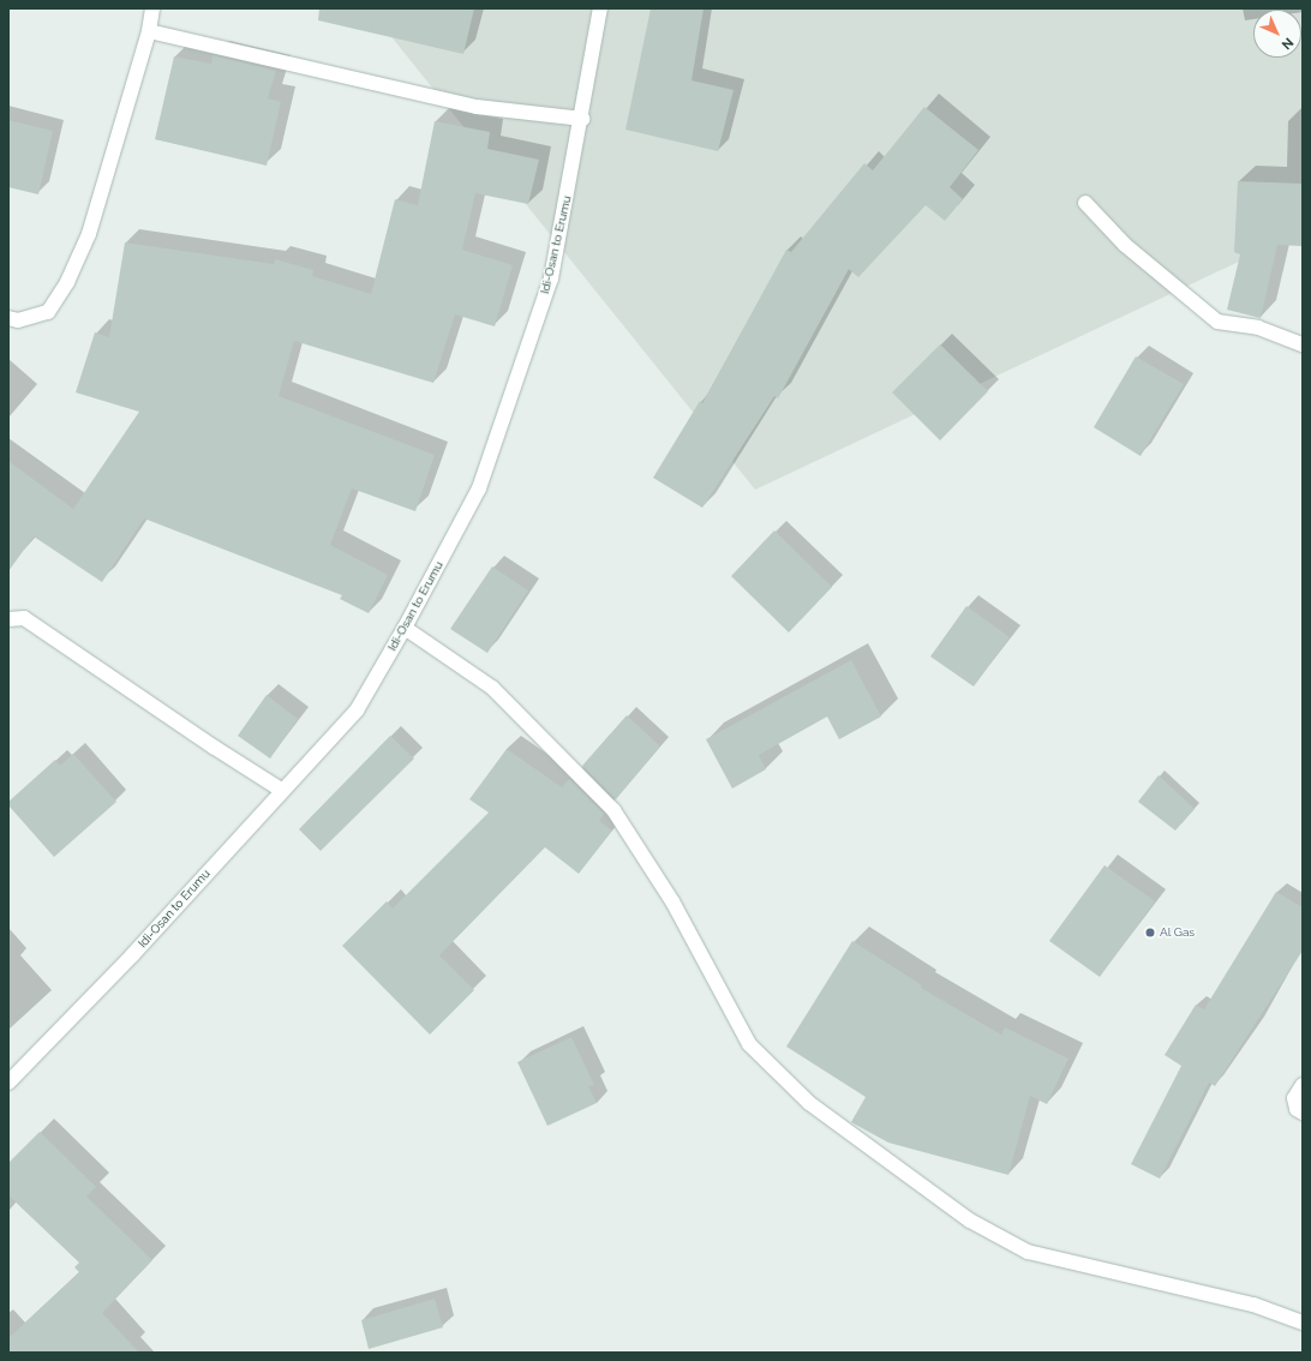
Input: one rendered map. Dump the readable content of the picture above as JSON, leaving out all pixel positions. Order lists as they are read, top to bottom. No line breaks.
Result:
{"streets":{"street":["Idi-Osan to Erumu"]},"places":["Al Gas"],"north":"bottom right"}
